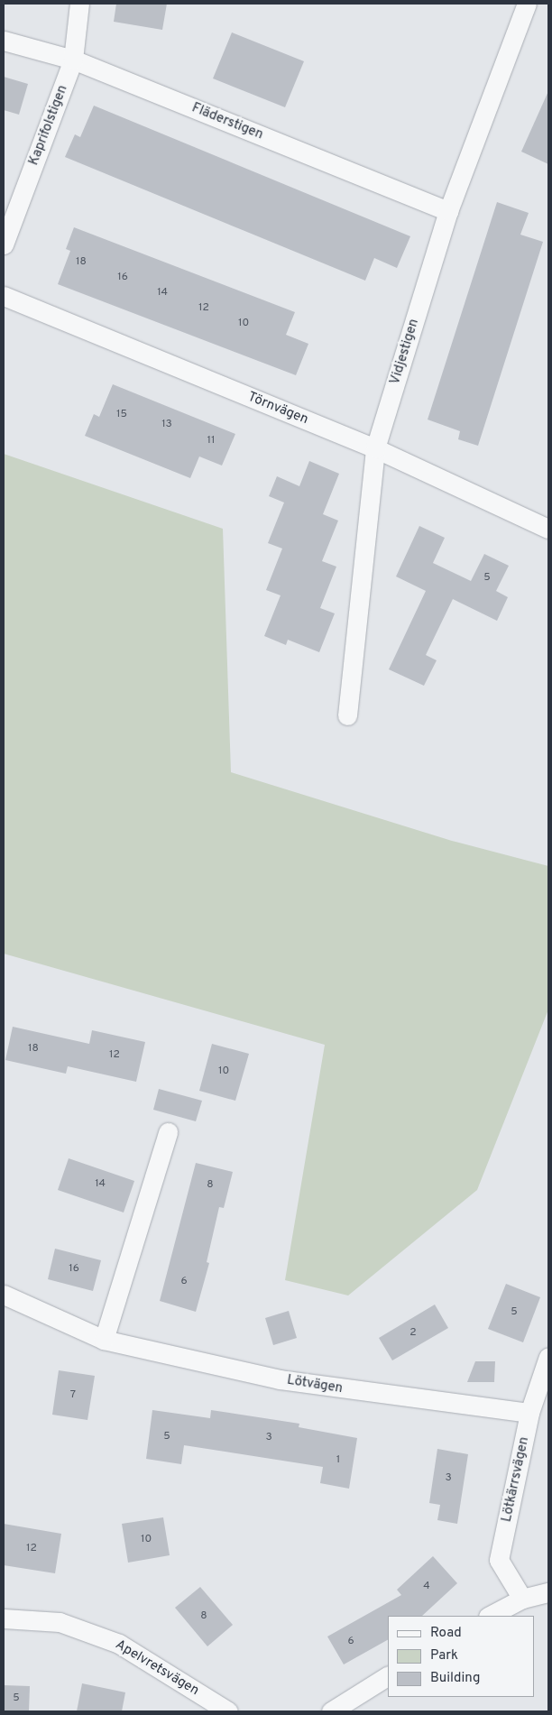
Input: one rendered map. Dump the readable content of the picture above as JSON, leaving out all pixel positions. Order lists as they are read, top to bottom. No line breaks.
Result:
{"streets":{"street":["Fläderstigen","Kaprifolstigen","Vidjestigen","Törnvägen","Lötvägen","Lötkärrsvägen","Apelvretsvägen"]},"crossings":[["Fläderstigen","Kaprifolstigen"],["Fläderstigen","Vidjestigen"],["Vidjestigen","Törnvägen"],["Lötvägen","Lötkärrsvägen"]],"house_numbers":["18","16","14","12","10","15","13","11","5","18","12","10","14","8","16","6","5","2","7","5","3","1","3","10","12","4","8","6","5"],"legend":["Road","Park","Building"]}
